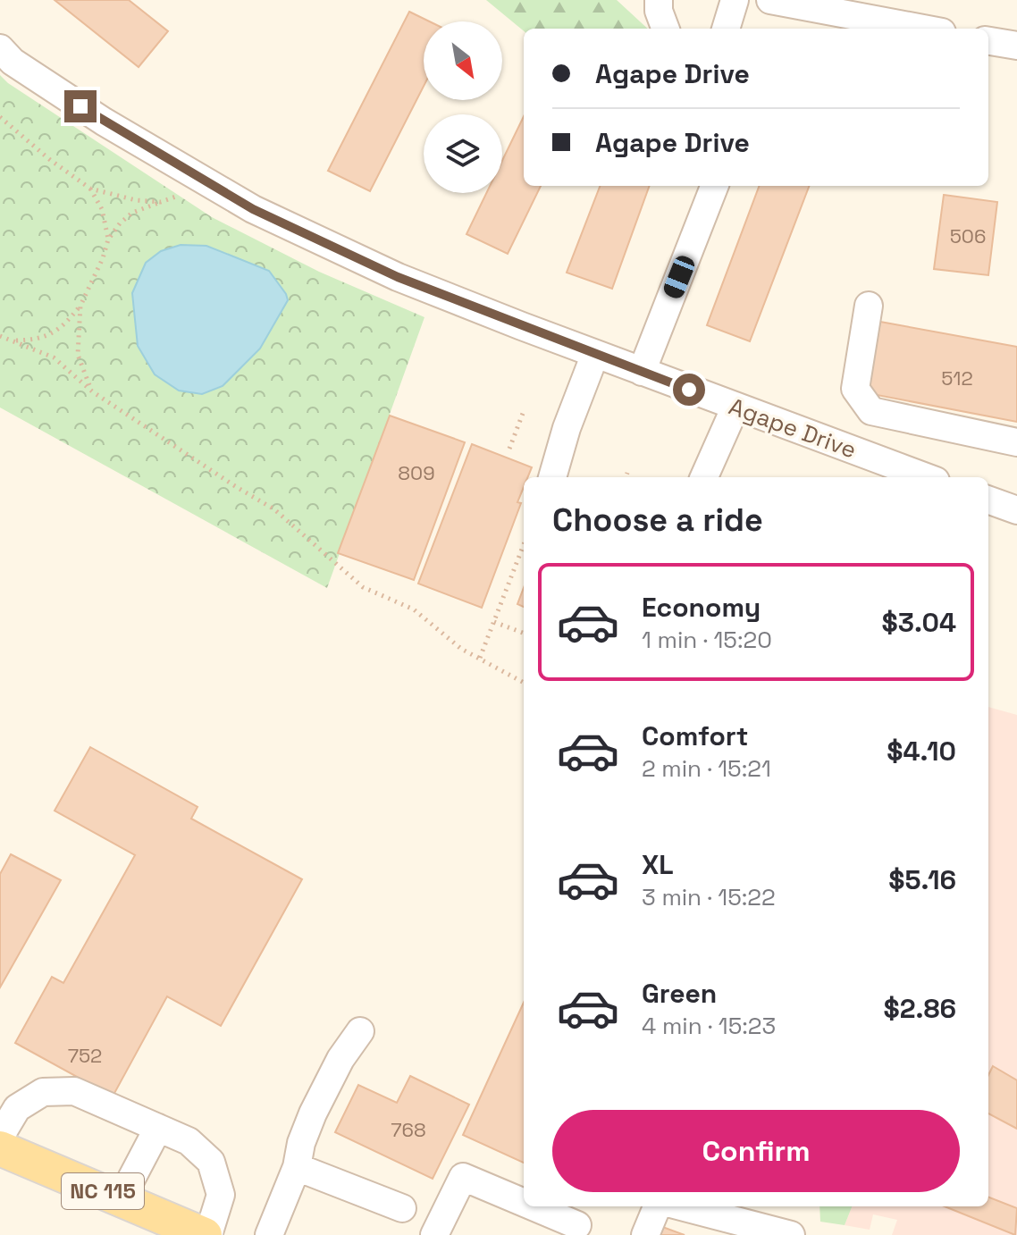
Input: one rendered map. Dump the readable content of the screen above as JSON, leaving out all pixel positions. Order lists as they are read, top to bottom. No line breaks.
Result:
{"streets":{"main road":["NC 115"],"street":["Agape Drive"]},"house_numbers":["506","512","809","752","768"],"north":"bottom right","page":{"banner":["Agape Drive","Agape Drive"],"heading":"Choose a ride","list":[{"name":"Economy","note":"1 min · 15:20","value":"$3.04"},{"name":"Comfort","note":"2 min · 15:21","value":"$4.10"},{"name":"XL","note":"3 min · 15:22","value":"$5.16"},{"name":"Green","note":"4 min · 15:23","value":"$2.86"}],"buttons":"Confirm"}}
